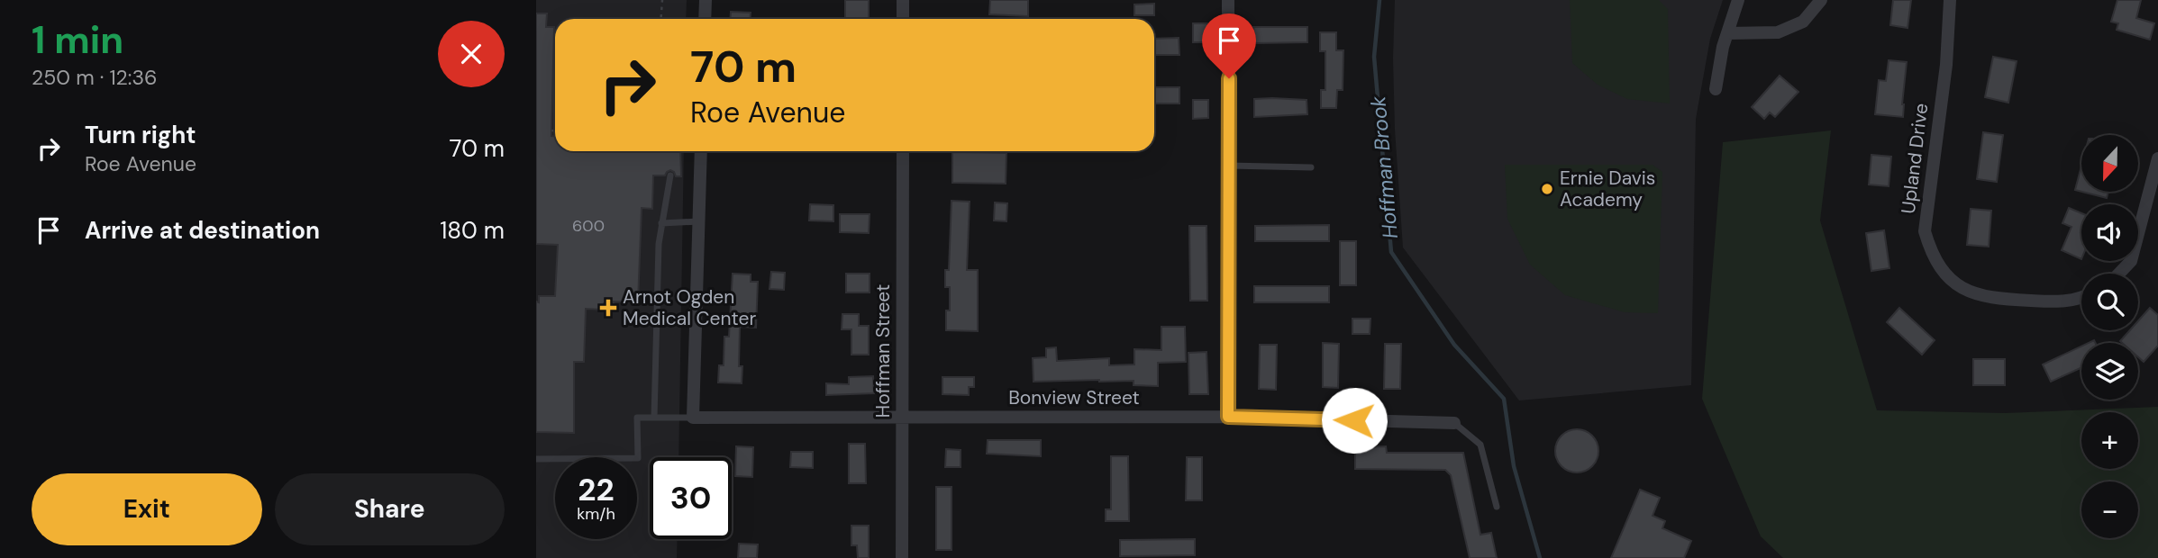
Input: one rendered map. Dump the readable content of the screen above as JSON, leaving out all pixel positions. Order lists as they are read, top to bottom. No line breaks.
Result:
{"streets":{"street":["Upland Drive","Hoffman Street","Bonview Street"]},"crossings":[["Hoffman Street","Bonview Street"]],"water":["Hoffman Brook"],"places":{"other":["Ernie Davis Academy"],"health":["Arnot Ogden Medical Center"]},"house_numbers":["600"],"north":"bottom","page":{"heading":["1 min","250 m · 12:36"],"turn":["70 m","Roe Avenue"],"list":[{"name":"Turn right","note":"Roe Avenue","value":"70 m"},{"name":"Arrive at destination","value":"180 m"}],"map_buttons":["+","−"],"speed":"22 km/h","limit":"30","buttons":["Exit","Share"]}}
